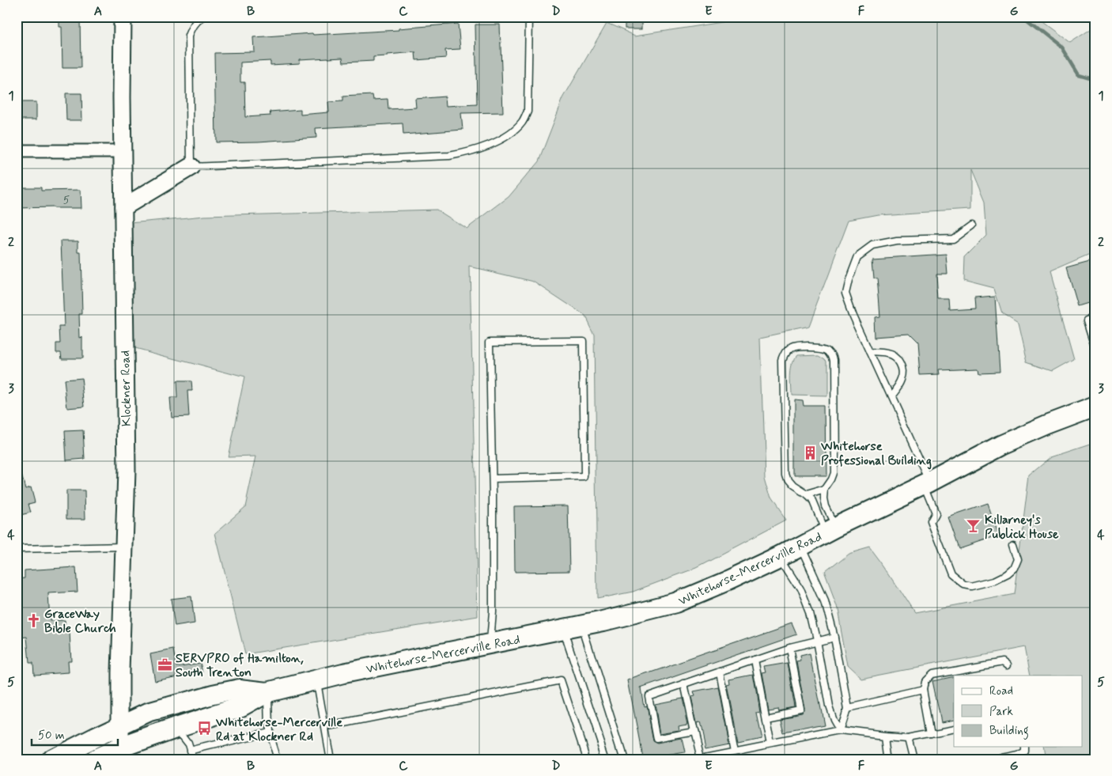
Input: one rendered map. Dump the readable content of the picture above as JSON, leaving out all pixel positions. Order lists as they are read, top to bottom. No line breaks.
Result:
{"streets":{"main road":["Klockner Road","Whitehorse-Mercerville Road"]},"crossings":[["Klockner Road","Whitehorse-Mercerville Road"]],"places":{"building":["Whitehorse Professional Building"],"bar":["Killarney's Publick House"],"church":["GraceWay Bible Church"],"office":["SERVPRO of Hamilton, South Trenton"],"bus stop":["Whitehorse-Mercerville Rd at Klockner Rd"]},"house_numbers":["5"],"legend":["Road","Park","Building"],"scale_bar":"50 m","grid":{"columns":["A","B","C","D","E","F","G"],"rows":["1","2","3","4","5"]}}
